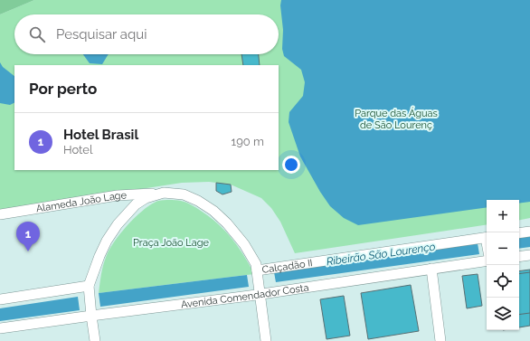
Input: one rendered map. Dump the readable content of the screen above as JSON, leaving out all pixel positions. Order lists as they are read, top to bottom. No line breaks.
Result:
{"streets":{"street":["Alameda João Lage","Calçadão II","Avenida Comendador Costa"]},"water":["Ribeirão São Lourenço"],"parks":["Parque das Águas de São Lourenç","Praça João Lage"],"page":{"search":"Pesquisar aqui","heading":"Por perto","list":[{"mark":"1","name":"Hotel Brasil","note":"Hotel","value":"190 m"}],"map_buttons":["+","−"],"pins":"1"}}
